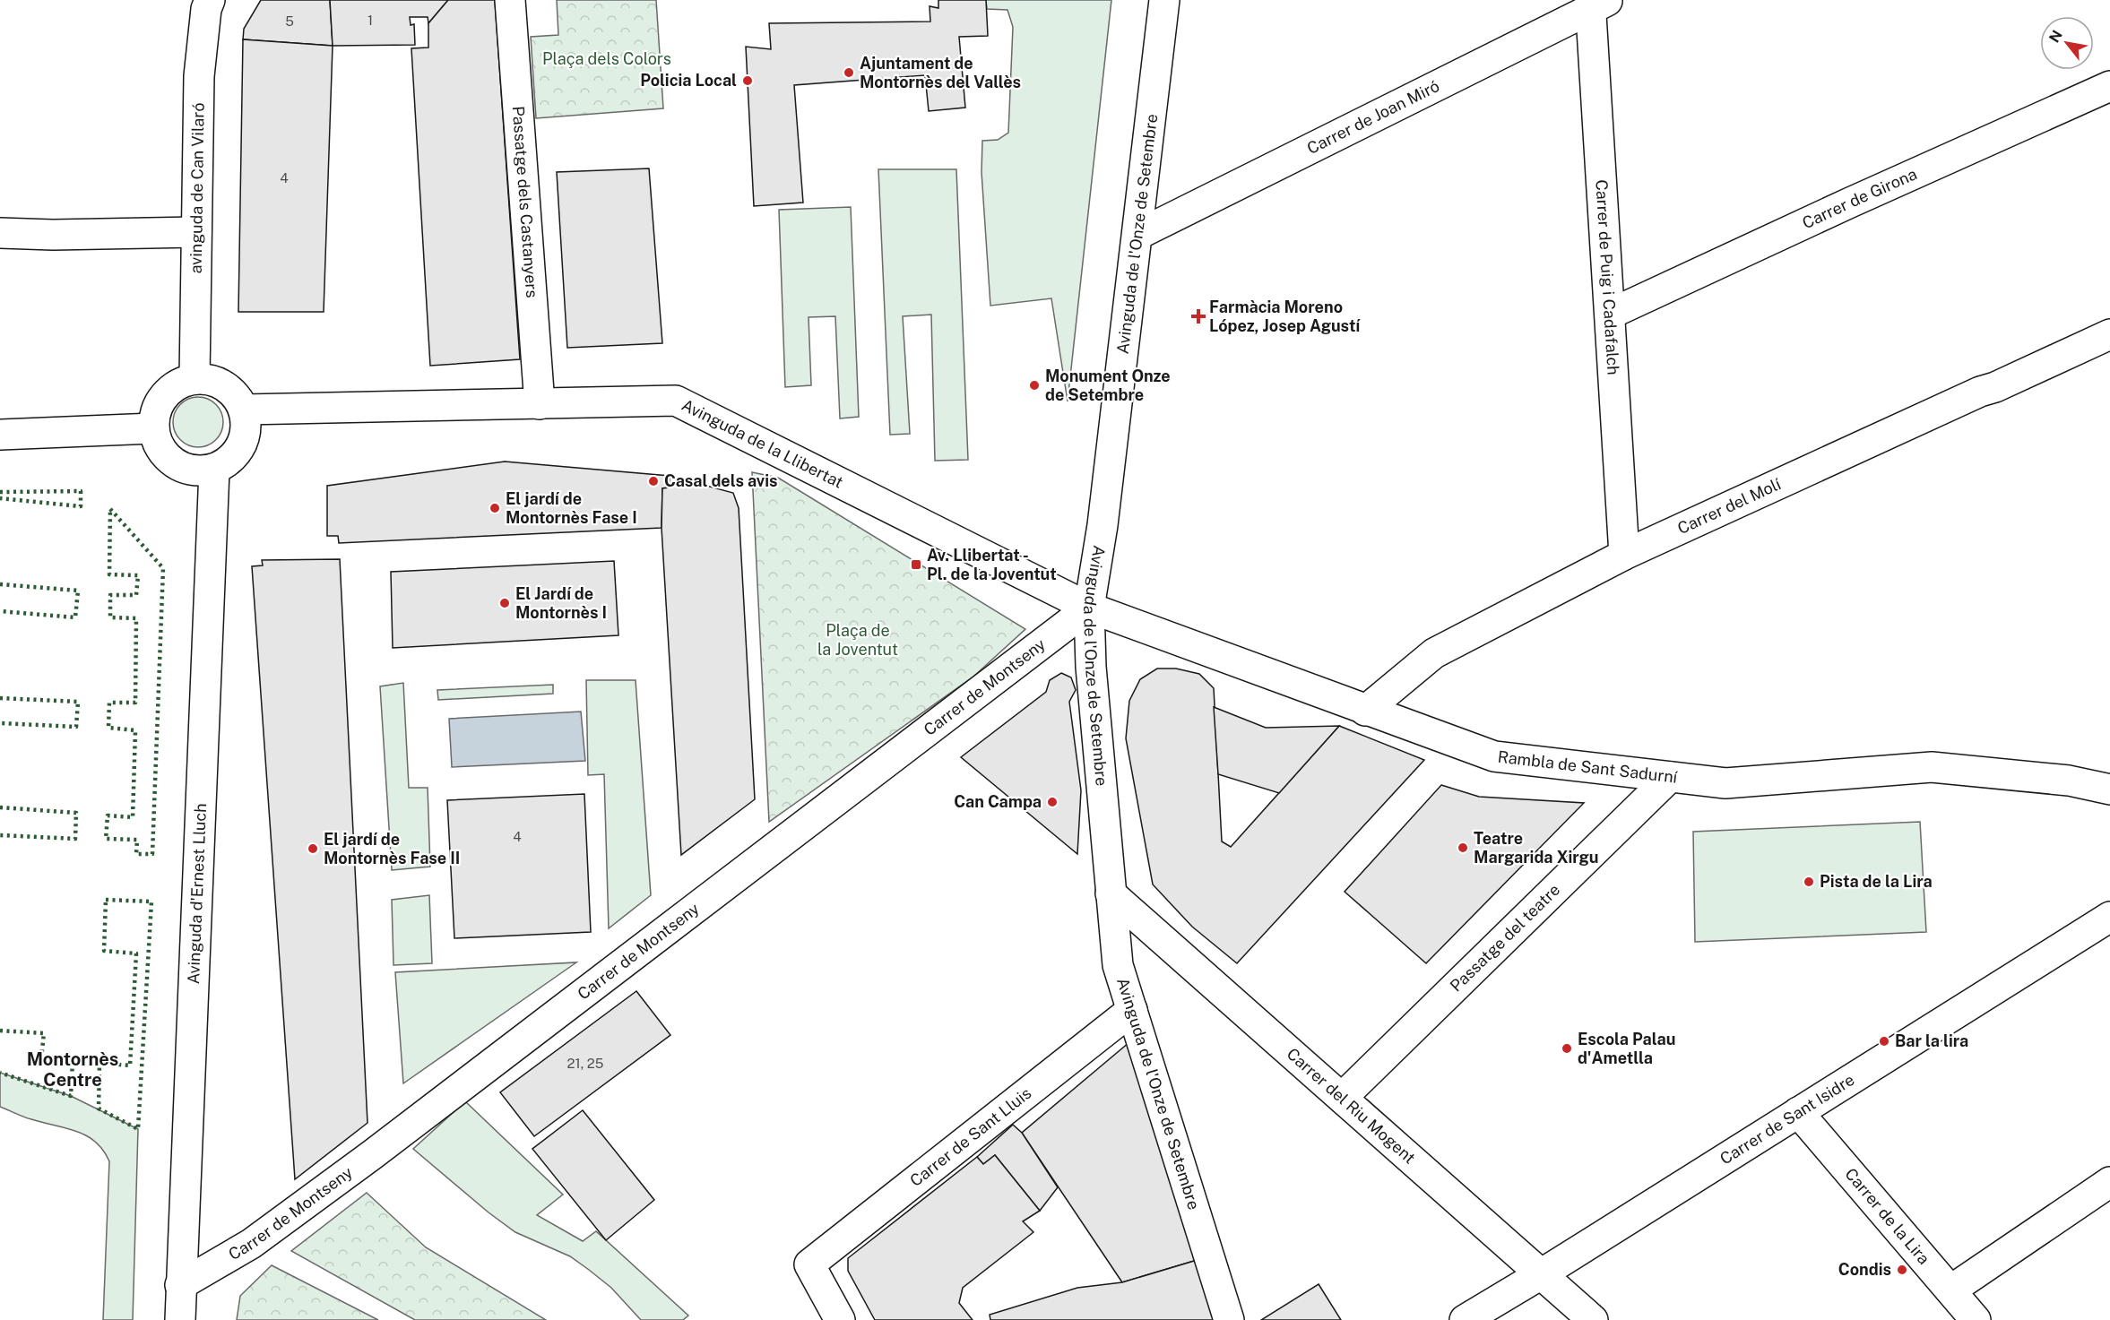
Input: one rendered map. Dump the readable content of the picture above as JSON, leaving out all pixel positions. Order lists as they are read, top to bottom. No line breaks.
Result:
{"streets":{"street":["Carrer de Joan Miró","avinguda de Can Vilaró","Carrer de Girona","Passatge dels Castanyers","Avinguda de l'Onze de Setembre","Carrer de Puig i Cadafalch","Avinguda de la Llibertat","Carrer del Molí","Carrer de Montseny","Rambla de Sant Sadurní","Avinguda d'Ernest Lluch","Passatge del teatre","Carrer del Riu Mogent","Carrer de Sant Isidre","Carrer de Sant Lluis","Carrer de la Lira"]},"crossings":[["Carrer de Joan Miró","Avinguda de l'Onze de Setembre"],["Carrer de Joan Miró","Carrer de Puig i Cadafalch"],["avinguda de Can Vilaró","Avinguda de la Llibertat"],["avinguda de Can Vilaró","Avinguda d'Ernest Lluch"],["Carrer de Girona","Carrer de Puig i Cadafalch"],["Passatge dels Castanyers","Avinguda de la Llibertat"],["Avinguda de l'Onze de Setembre","Avinguda de la Llibertat"],["Avinguda de l'Onze de Setembre","Carrer de Montseny"],["Avinguda de l'Onze de Setembre","Rambla de Sant Sadurní"],["Avinguda de l'Onze de Setembre","Carrer del Riu Mogent"],["Avinguda de l'Onze de Setembre","Carrer de Sant Lluis"],["Carrer de Puig i Cadafalch","Carrer del Molí"],["Avinguda de la Llibertat","Carrer de Montseny"],["Avinguda de la Llibertat","Rambla de Sant Sadurní"],["Avinguda de la Llibertat","Avinguda d'Ernest Lluch"],["Carrer del Molí","Rambla de Sant Sadurní"],["Carrer de Montseny","Rambla de Sant Sadurní"],["Carrer de Montseny","Avinguda d'Ernest Lluch"],["Rambla de Sant Sadurní","Passatge del teatre"],["Passatge del teatre","Carrer del Riu Mogent"],["Carrer del Riu Mogent","Carrer de Sant Isidre"],["Carrer de Sant Isidre","Carrer de la Lira"]],"districts":["Montornès Centre"],"parks":["Plaça dels Colors","Plaça de la Joventut"],"places":{"other":["Ajuntament de Montornès del Vallès","Policia Local","Monument Onze de Setembre","Casal dels avis","El jardí de Montornès Fase I","El Jardí de Montornès I","Can Campa","Teatre Margarida Xirgu","El jardí de Montornès Fase II","Pista de la Lira","Bar la lira","Escola Palau d'Ametlla","Condis"],"health":["Farmàcia Moreno López, Josep Agustí"],"transit":["Av. Llibertat - Pl. de la Joventut"]},"house_numbers":["1","5","4","4","21, 25"],"north":"top left"}
